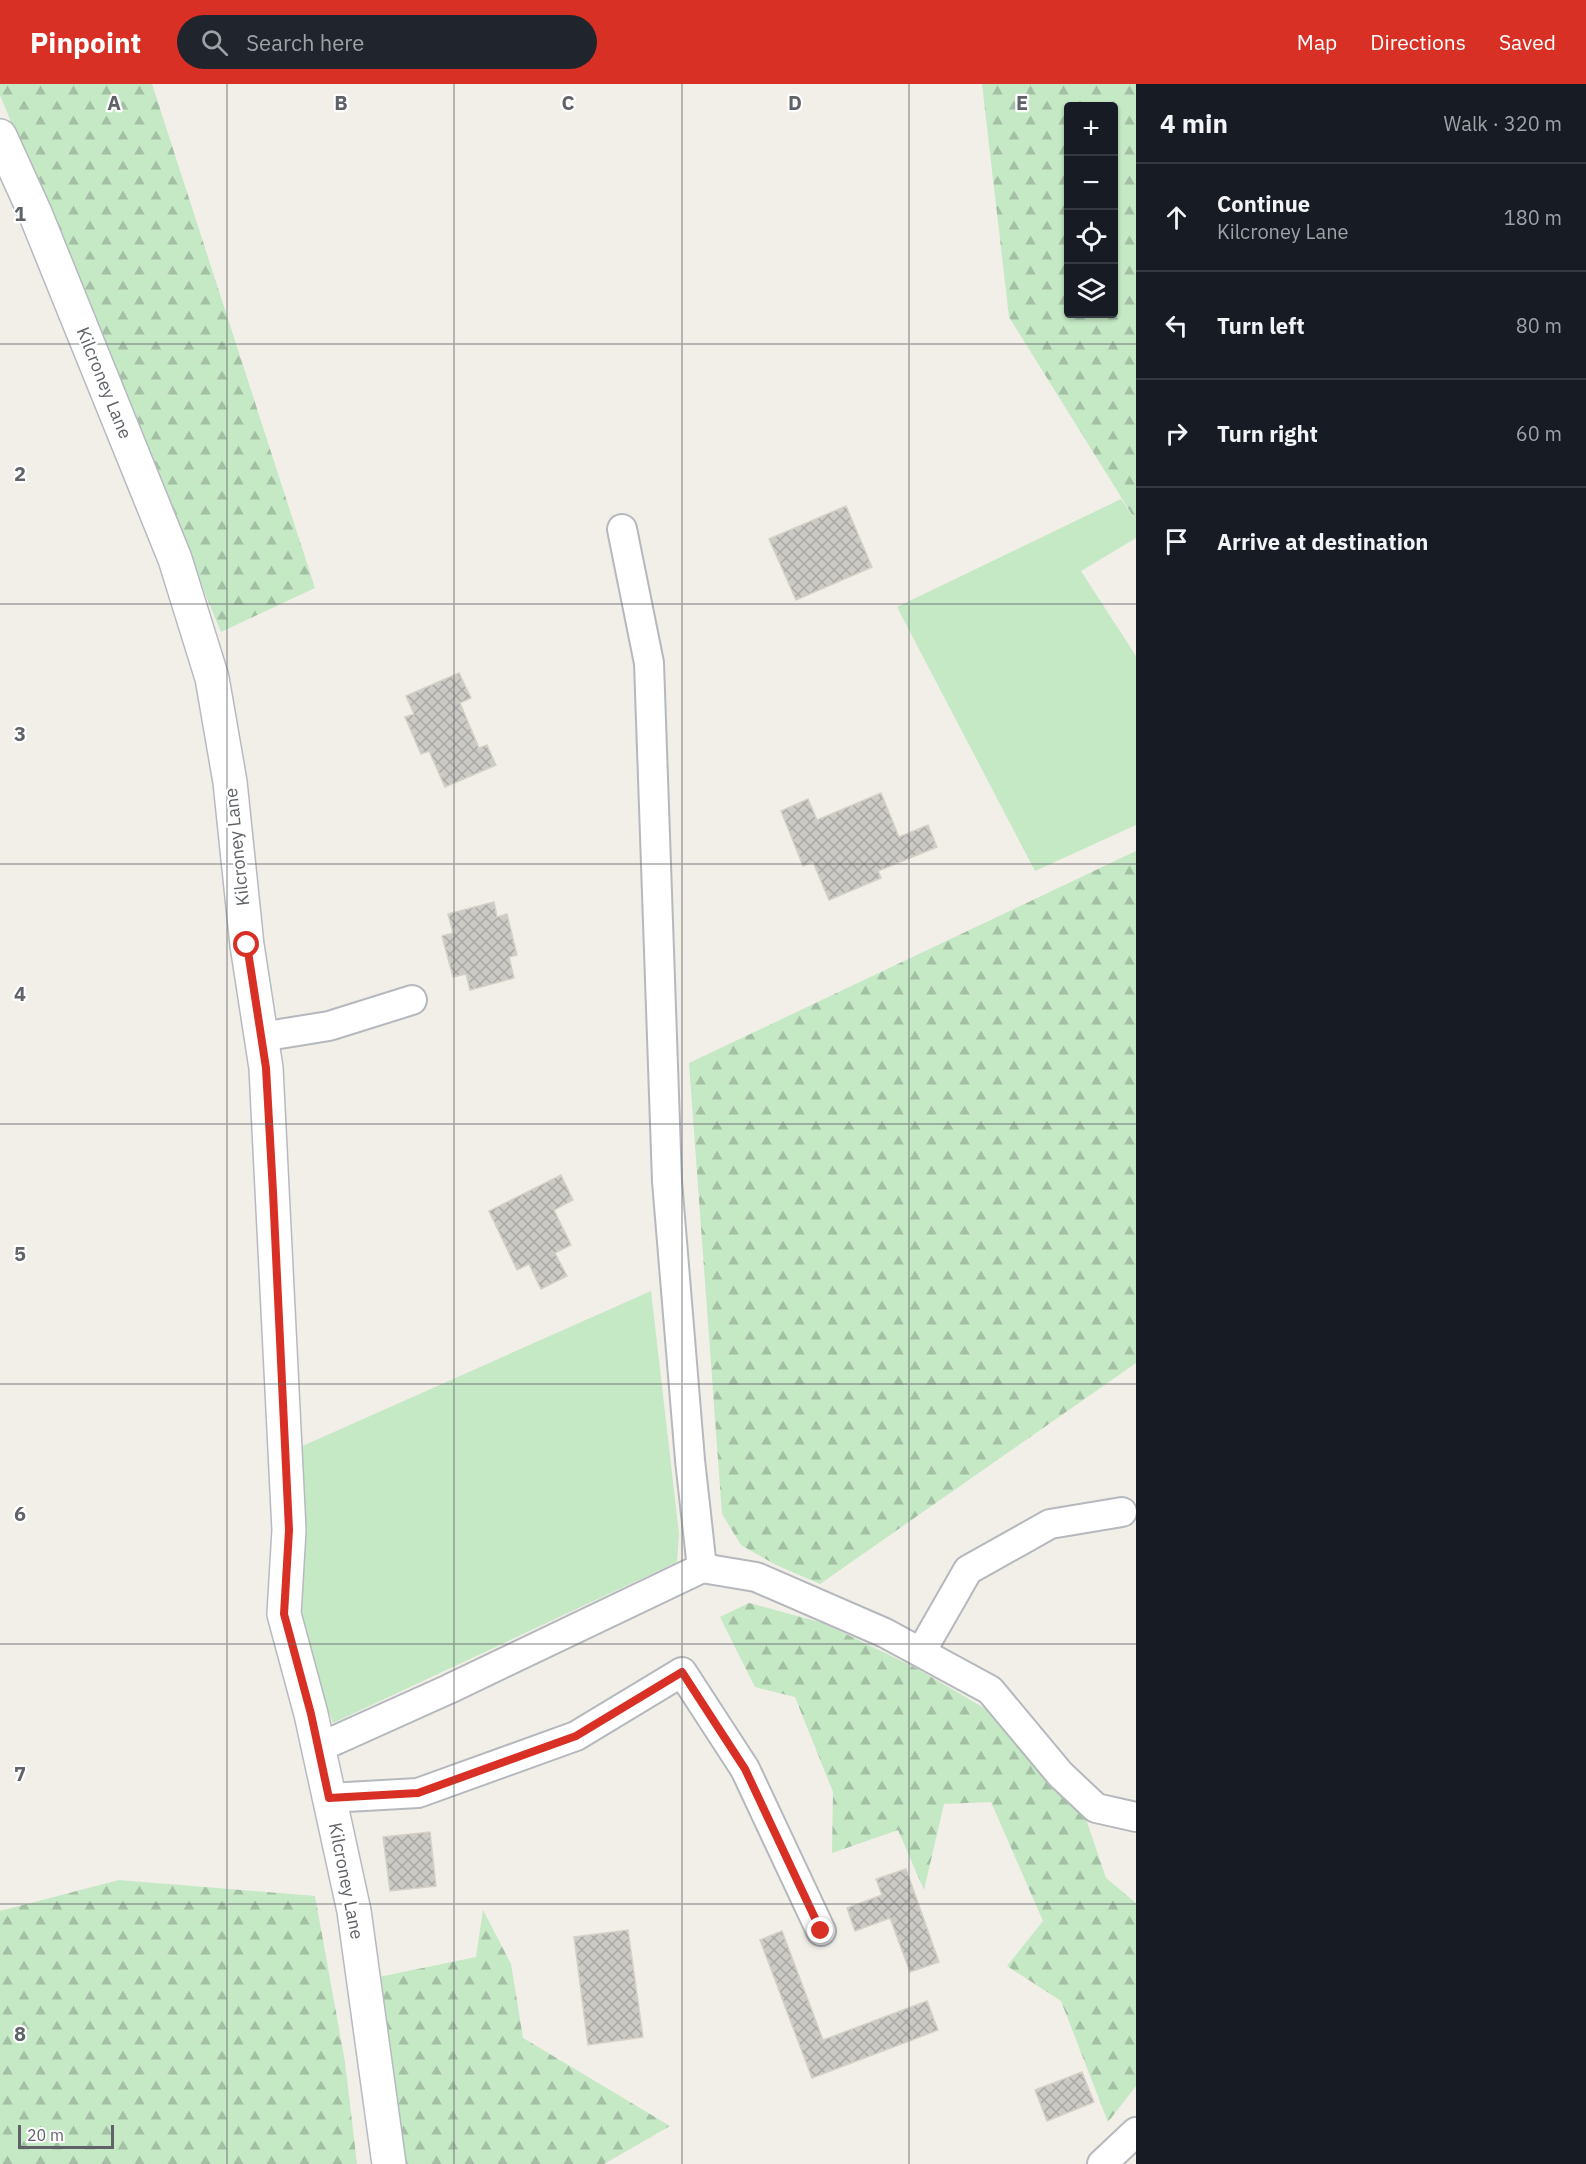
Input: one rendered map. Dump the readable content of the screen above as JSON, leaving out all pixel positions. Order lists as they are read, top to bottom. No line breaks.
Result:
{"streets":{"street":["Kilcroney Lane"]},"scale_bar":"20 m","page":{"header":"Pinpoint","search":"Search here","nav":["Map","Directions","Saved"],"heading":["4 min","Walk · 320 m"],"map_buttons":["+","−"],"list":[["Continue","Kilcroney Lane","180 m"],["Turn left","80 m"],["Turn right","60 m"],"Arrive at destination"],"scale":"20 m"},"grid":{"columns":["A","B","C","D","E"],"rows":["1","2","3","4","5","6","7","8"]}}
